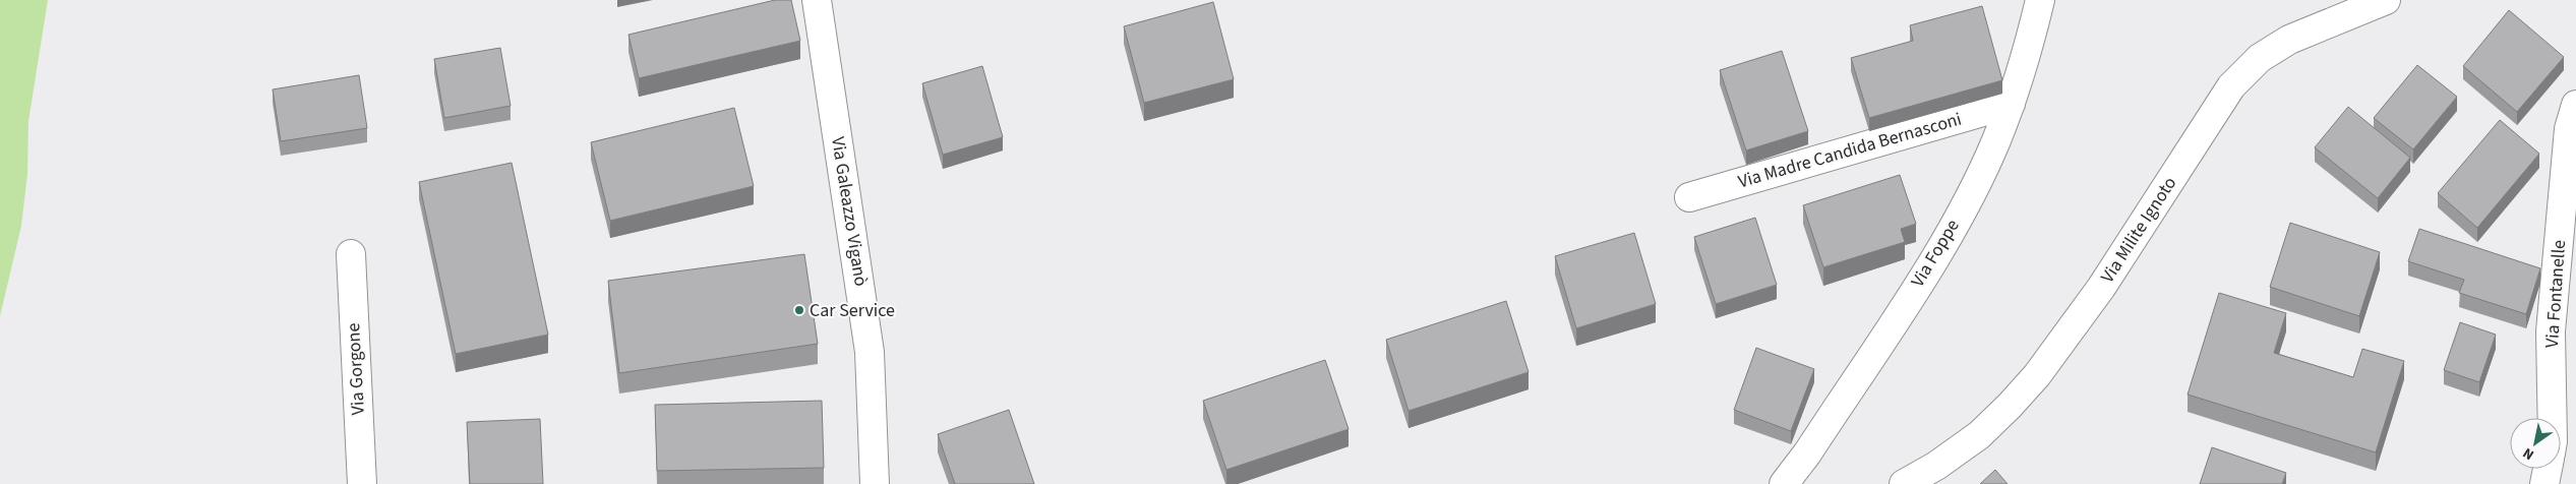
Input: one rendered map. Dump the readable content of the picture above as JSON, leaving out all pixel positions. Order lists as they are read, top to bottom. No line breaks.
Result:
{"streets":{"street":["Via Madre Candida Bernasconi","Via Galeazzo Viganò","Via Milite Ignoto","Via Foppe","Via Fontanelle","Via Gorgone"]},"crossings":[["Via Madre Candida Bernasconi","Via Foppe"]],"places":["Car Service"],"north":"bottom left"}
